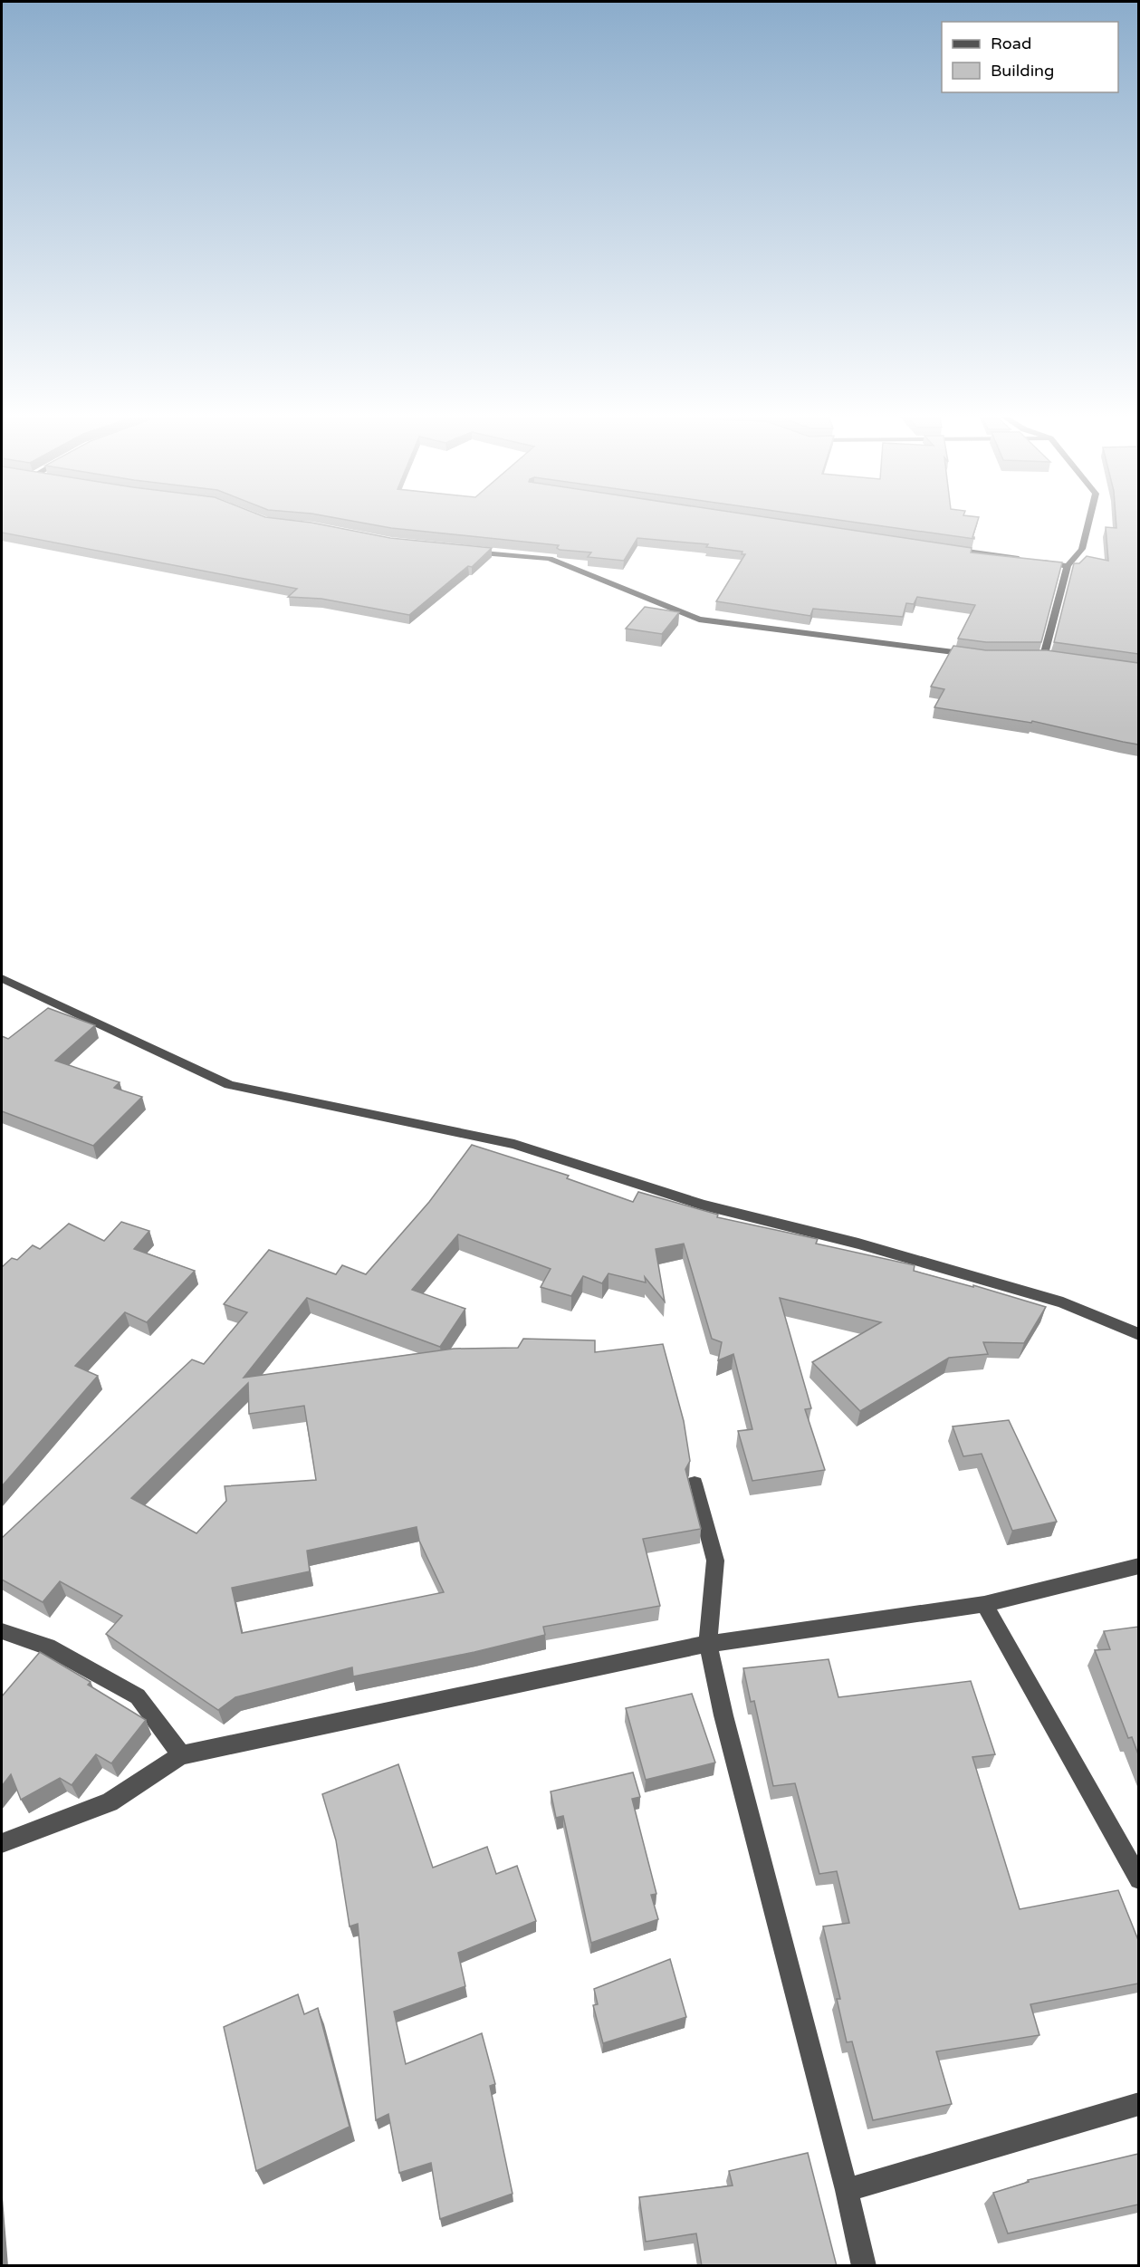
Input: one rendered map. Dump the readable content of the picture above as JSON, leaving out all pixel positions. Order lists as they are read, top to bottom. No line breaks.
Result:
{"legend":["Road","Building"]}
